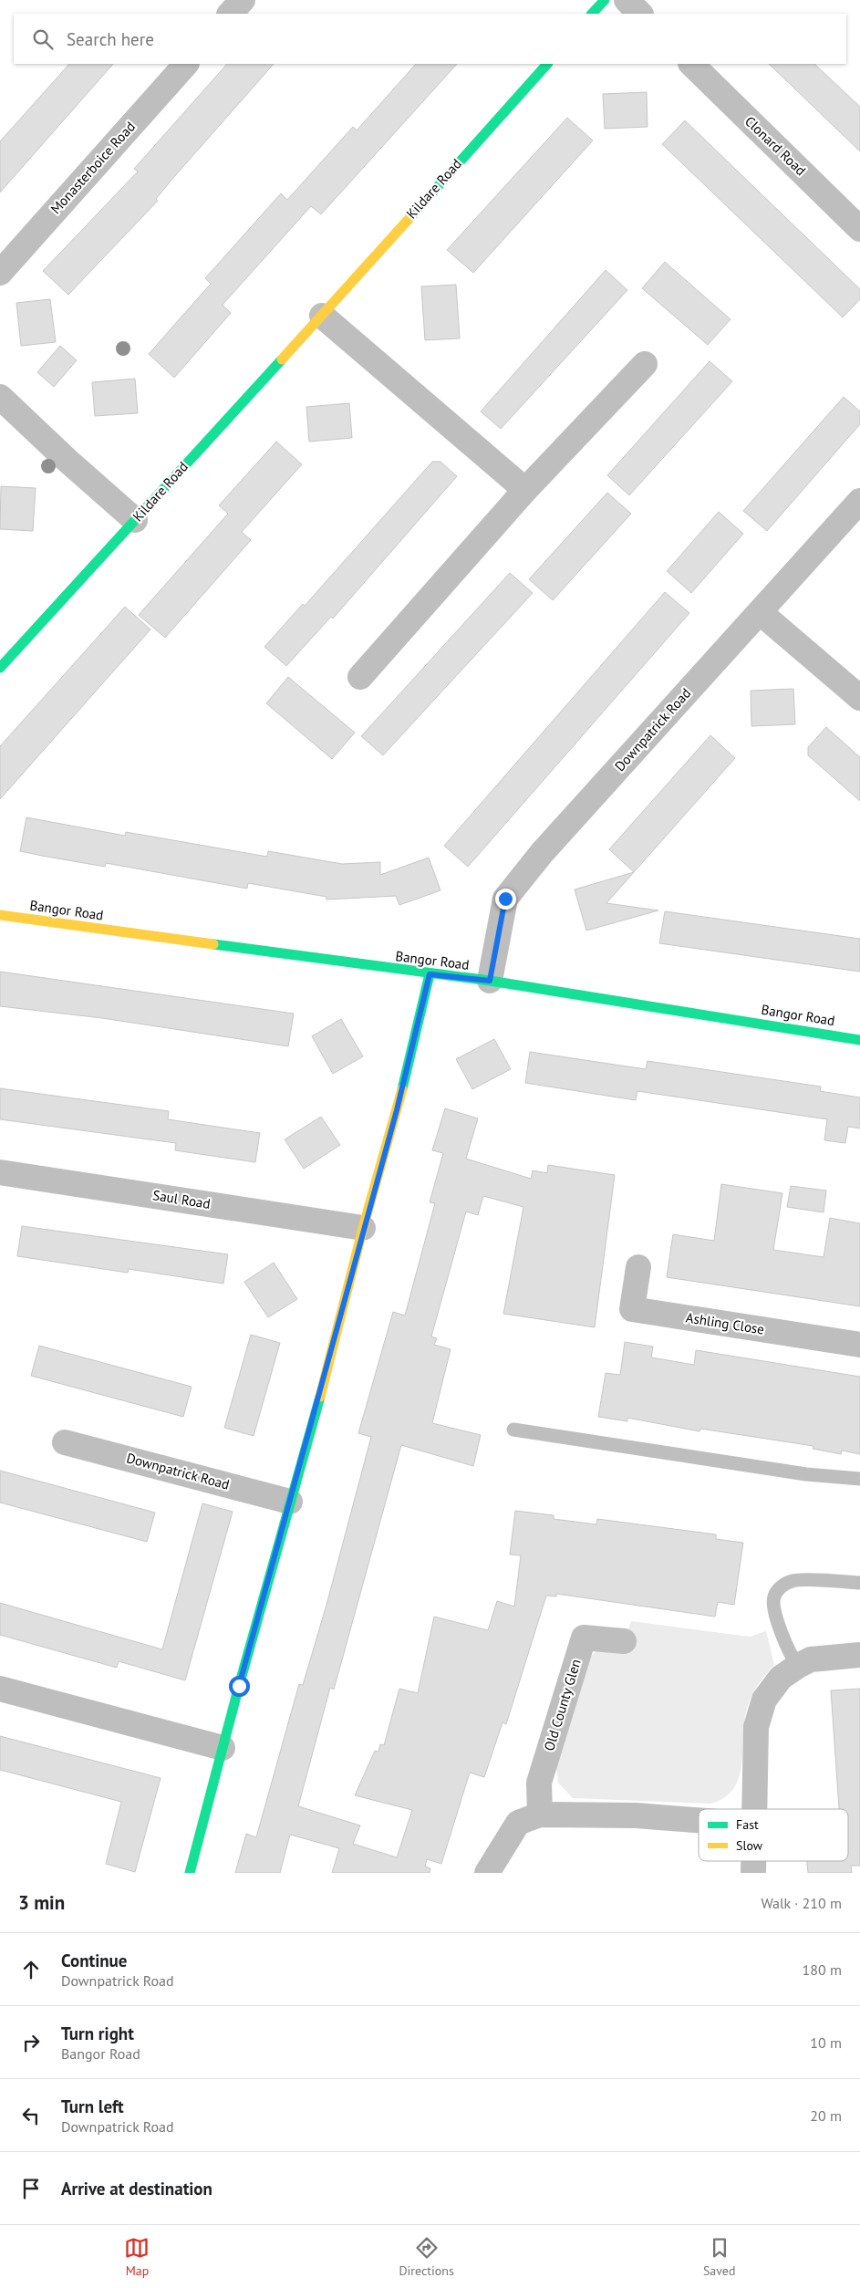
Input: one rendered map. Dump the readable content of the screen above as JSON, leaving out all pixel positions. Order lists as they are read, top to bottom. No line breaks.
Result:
{"streets":{"street":["Clonard Road","Monasterboice Road","Kildare Road","Downpatrick Road","Bangor Road","Saul Road","Ashling Close","Old County Glen"]},"crossings":[["Downpatrick Road","Bangor Road"]],"legend":["Fast","Slow"],"page":{"search":"Search here","heading":["3 min","Walk · 210 m"],"list":[["Continue","Downpatrick Road","180 m"],["Turn right","Bangor Road","10 m"],["Turn left","Downpatrick Road","20 m"],"Arrive at destination"],"nav":["Map","Directions","Saved"]}}
